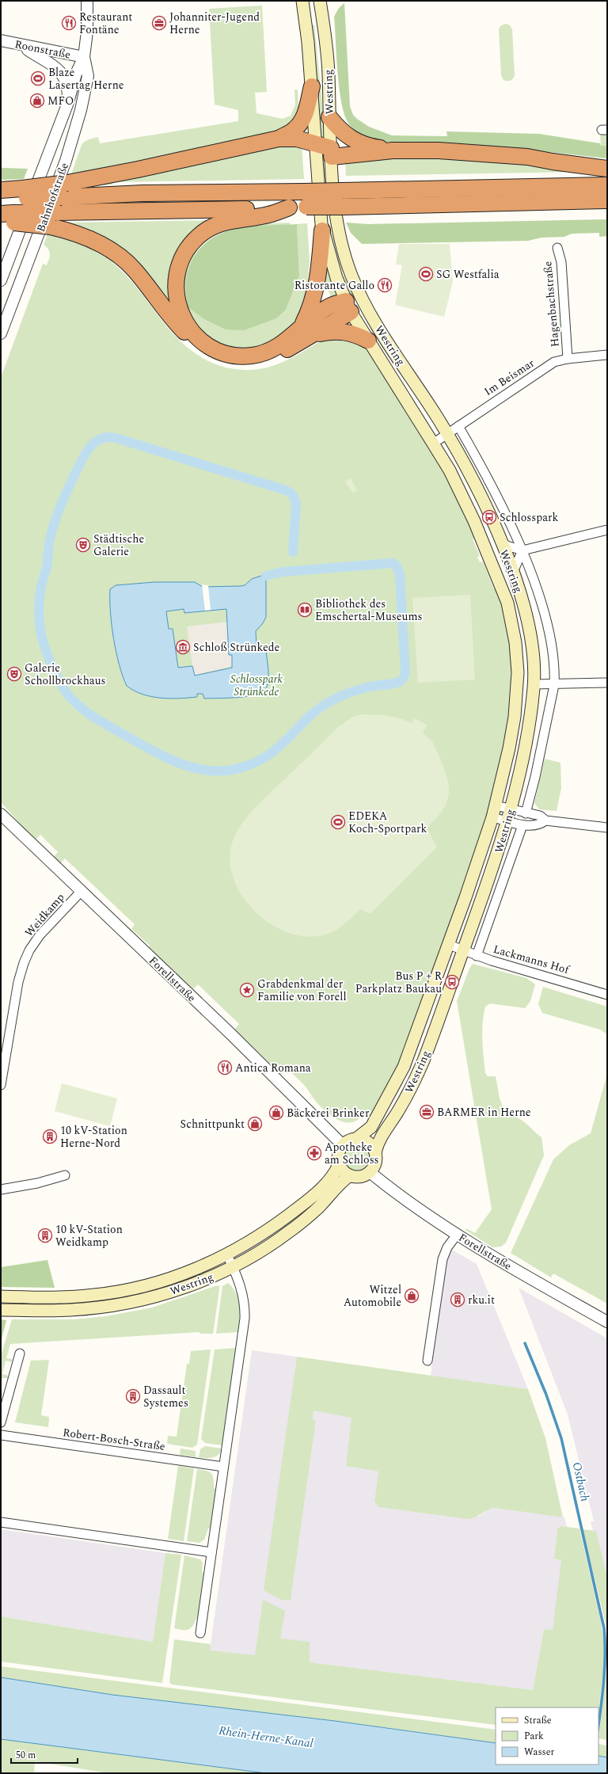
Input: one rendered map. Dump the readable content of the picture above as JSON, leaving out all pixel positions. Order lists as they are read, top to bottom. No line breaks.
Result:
{"streets":{"main road":["Westring"],"street":["Roonstraße","Bahnhofstraße","Hagenbachstraße","Im Beismar","Weidkamp","Lackmanns Hof","Forellstraße","Robert-Bosch-Straße"]},"crossings":[["Roonstraße","Bahnhofstraße"],["Westring","Im Beismar"],["Westring","Lackmanns Hof"],["Westring","Forellstraße"],["Hagenbachstraße","Im Beismar"],["Weidkamp","Forellstraße"]],"water":["Ostbach","Rhein-Herne-Kanal"],"parks":["Schlosspark Strünkede"],"places":{"restaurant":["Restaurant Fontäne","Ristorante Gallo","Antica Romana"],"office":["Johanniter-Jugend Herne","BARMER in Herne"],"sports":["Blaze Lasertag Herne","SG Westfalia","EDEKA Koch-Sportpark"],"shop":["MFO","Bäckerei Brinker","Schnittpunkt","Witzel Automobile"],"bus stop":["Schlosspark","Bus P + R Parkplatz Baukau"],"theatre":["Städtische Galerie","Galerie Schollbrockhaus"],"library":["Bibliothek des Emschertal-Museums"],"museum":["Schloß Strünkede"],"place":["Grabdenkmal der Familie von Forell"],"building":["10 kV-Station Herne-Nord","10 kV-Station Weidkamp","rku.it","Dassault Systemes"],"pharmacy":["Apotheke am Schloss"]},"legend":["Straße","Park","Wasser"],"scale_bar":"50 m"}
